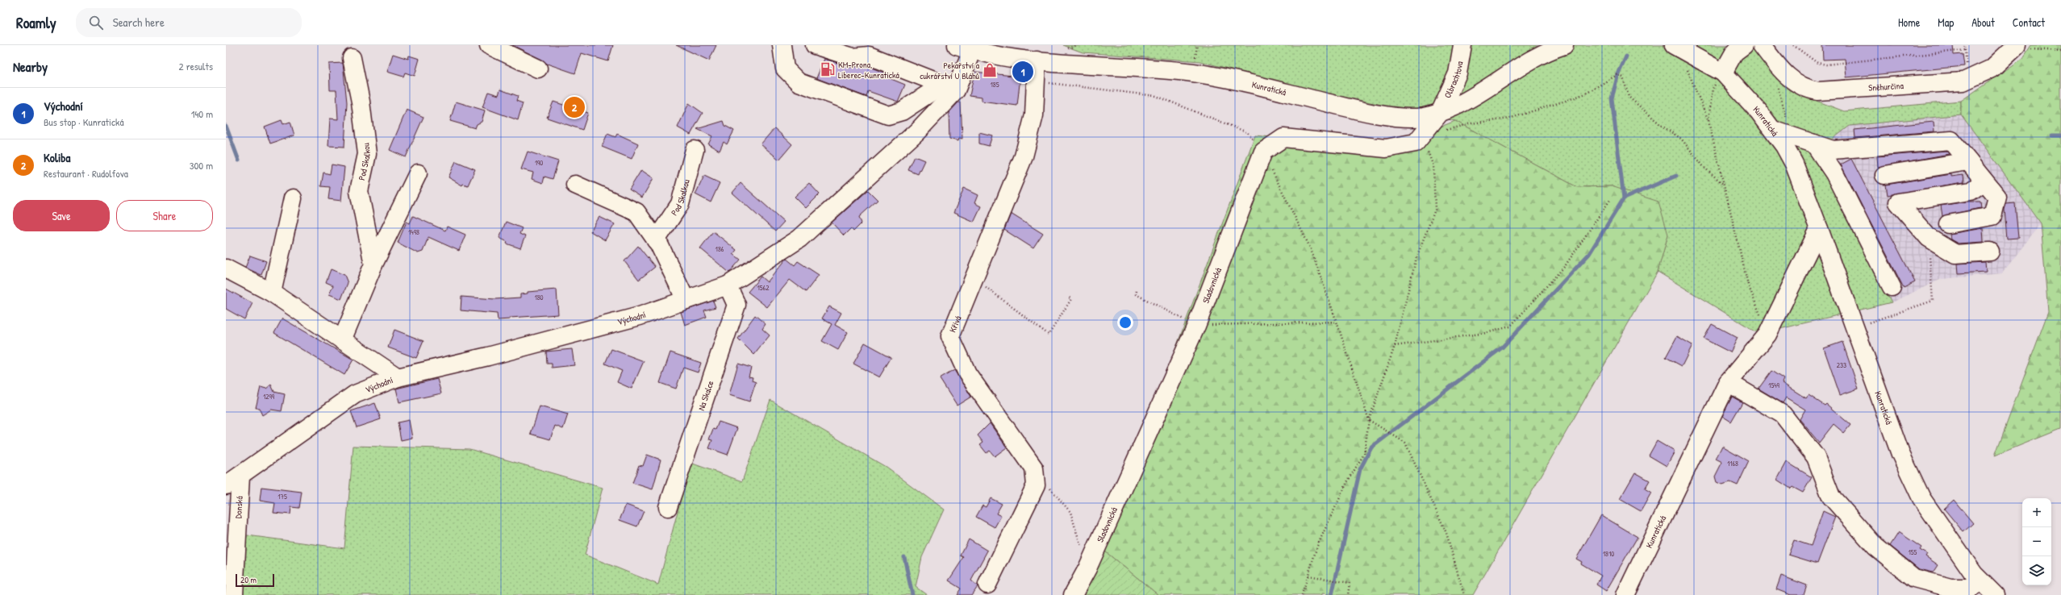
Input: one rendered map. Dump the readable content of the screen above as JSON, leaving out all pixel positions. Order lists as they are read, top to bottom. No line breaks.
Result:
{"streets":{"street":["Olbrachtova","Sněhurčina","Kunratická","Pod Skalkou","Sladovnická","Východní","Křivá","Na Skalce","Donská"]},"crossings":[["Olbrachtova","Kunratická"],["Kunratická","Východní"],["Kunratická","Křivá"],["Východní","Na Skalce"],["Východní","Donská"]],"places":{"fuel station":["KM-Prona, Liberec-Kunratická"],"shop":["Pekařství a cukrářství U Bláhů"]},"house_numbers":["185","190","1498","186","1562","180","233","1549","1299","1168","175","155","1810"],"scale_bar":"20 m","page":{"header":"Roamly","search":"Search here","nav":["Home","Map","About","Contact"],"heading":["Nearby","2 results"],"pins":["1","2"],"list":[{"mark":"1","name":"Východní","note":"Bus stop · Kunratická","value":"140 m"},{"mark":"2","name":"Koliba","note":"Restaurant · Rudolfova","value":"300 m"}],"buttons":["Save","Share"],"map_buttons":["+","−"],"scale":"20 m"}}
